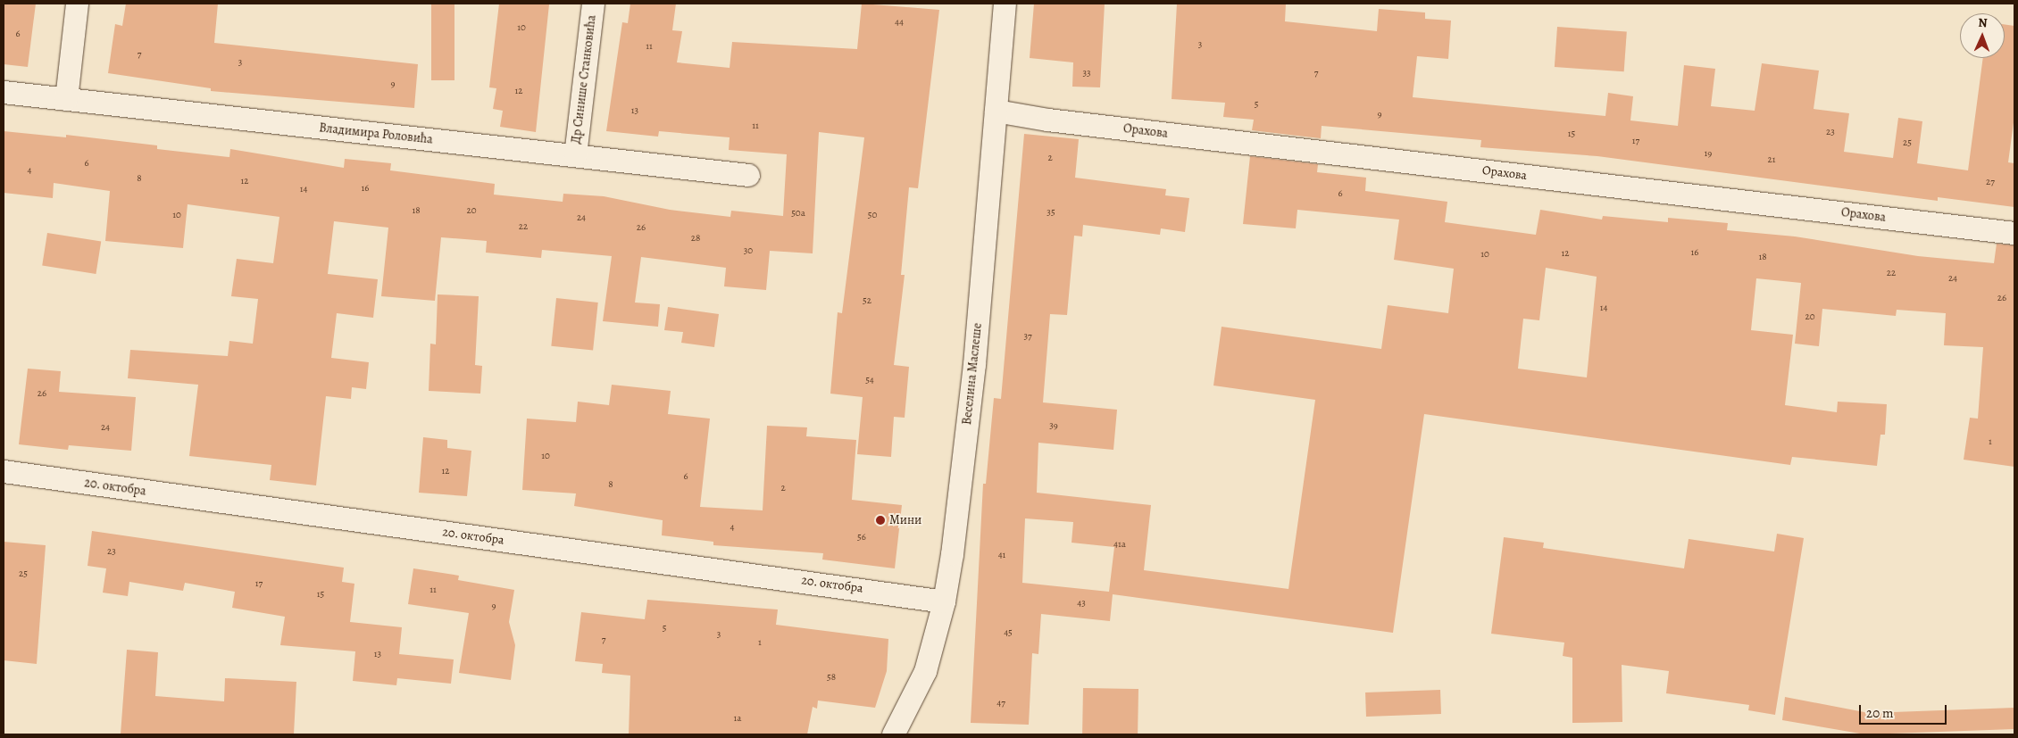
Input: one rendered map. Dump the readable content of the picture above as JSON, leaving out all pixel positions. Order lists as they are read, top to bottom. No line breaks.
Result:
{"streets":{"street":["Др Синише Станковића","Орахова","Владимира Роловића","Веселина Маслеше","20. октобра"]},"crossings":[["Др Синише Станковића","Владимира Роловића"],["Орахова","Веселина Маслеше"],["Веселина Маслеше","20. октобра"]],"places":["Мини"],"house_numbers":["44","10","6","3","11","7","3","33","7","9","12","5","13","9","11","23","15","17","25","19","2","21","6","4","8","12","27","16","14","6","18","20","35","50a","10","50","24","22","26","28","30","16","12","10","18","22","24","26","52","14","20","37","54","26","39","24","1","10","12","6","8","2","4","56","41a","23","41","25","17","11","15","43","9","5","45","3","7","1","13","58","47","1a"],"scale_bar":"20 m","north":"top"}
